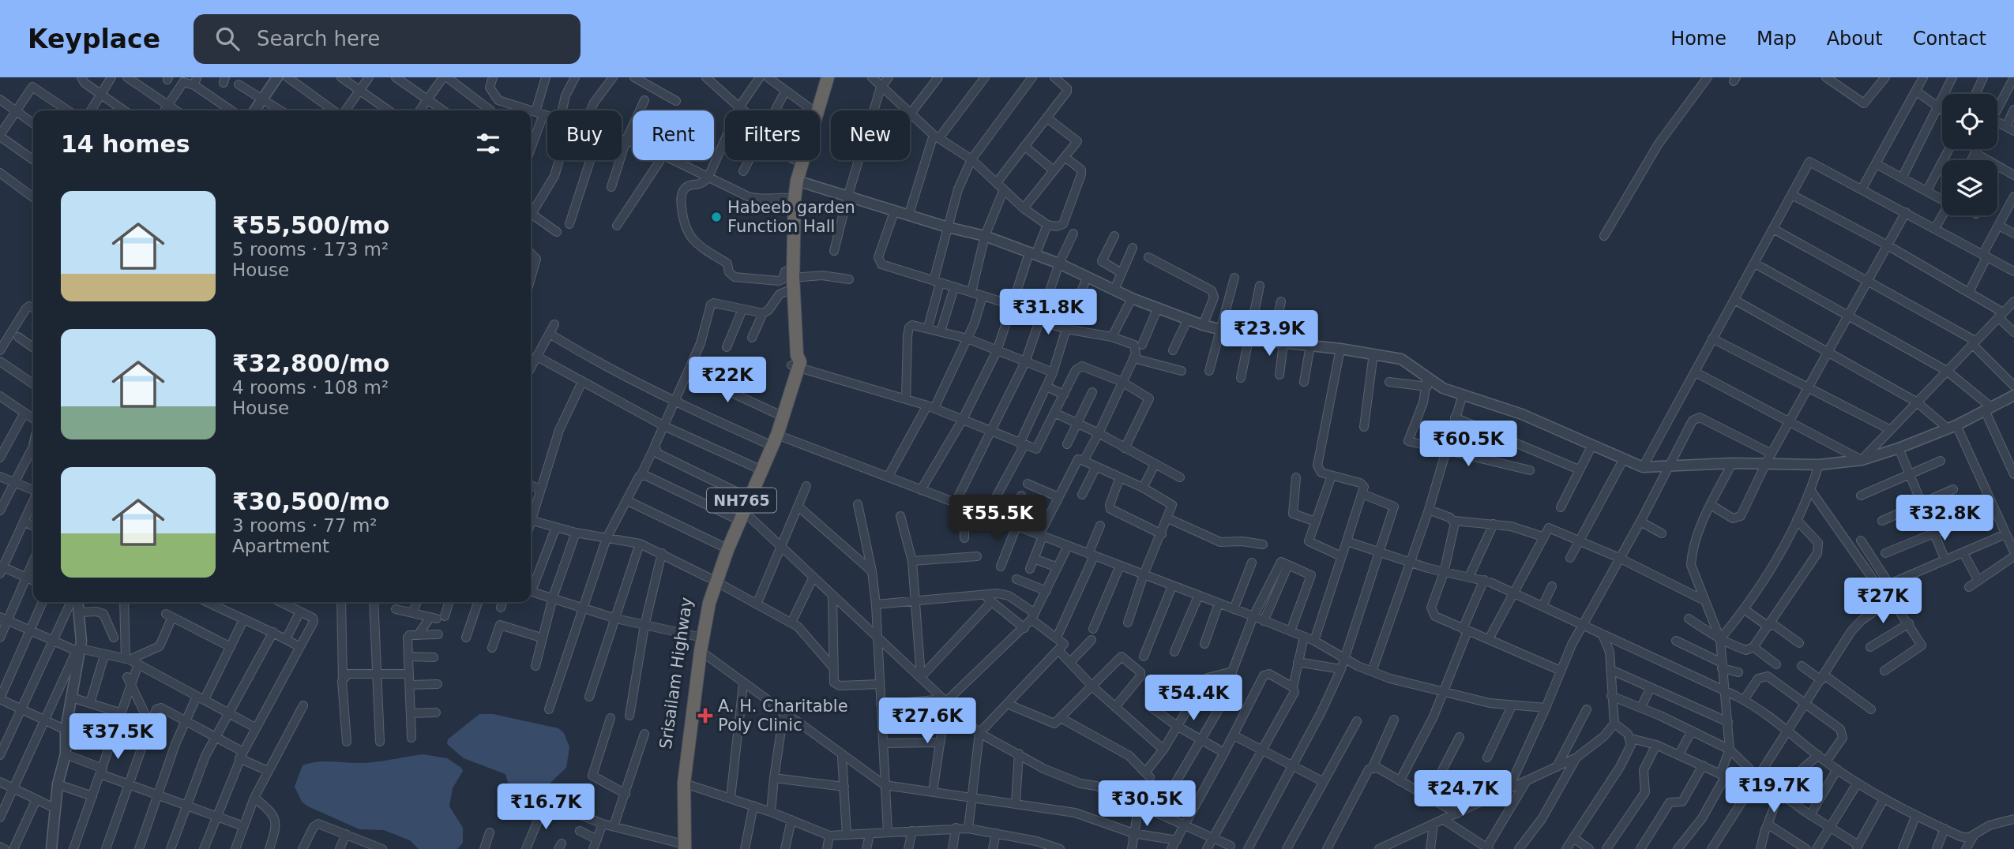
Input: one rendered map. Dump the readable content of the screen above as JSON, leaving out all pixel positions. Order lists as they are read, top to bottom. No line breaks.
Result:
{"streets":{"highway":["NH765","Srisailam Highway"]},"places":{"other":["Habeeb garden Function Hall"],"health":["A. H. Charitable Poly Clinic"]},"page":{"header":"Keyplace","search":"Search here","nav":["Home","Map","About","Contact"],"chip":["Buy","Rent","Filters","New"],"heading":"14 homes","list":[{"name":"₹55,500/mo","note":"5 rooms · 173 m² · House"},{"name":"₹32,800/mo","note":"4 rooms · 108 m² · House"},{"name":"₹30,500/mo","note":"3 rooms · 77 m² · Apartment"}],"price":["₹31.8K","₹23.9K","₹22K","₹60.5K","₹55.5K","₹32.8K","₹27K","₹54.4K","₹27.6K","₹37.5K","₹19.7K","₹24.7K","₹30.5K","₹16.7K"]}}
